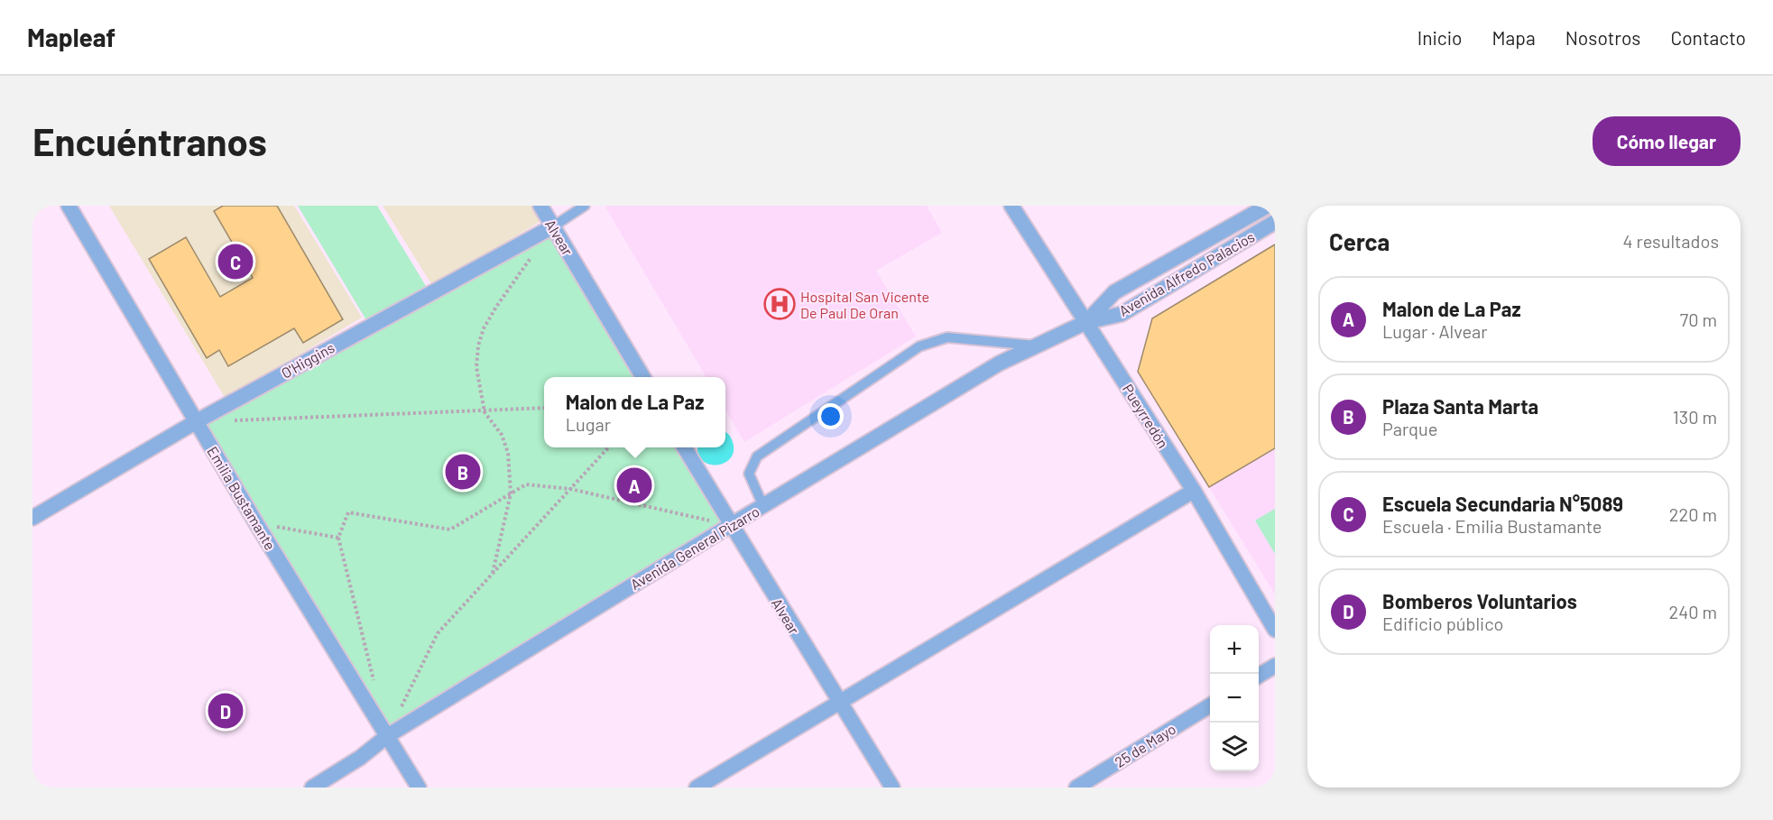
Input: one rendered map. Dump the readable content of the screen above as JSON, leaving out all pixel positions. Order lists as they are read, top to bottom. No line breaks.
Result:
{"streets":{"street":["Alvear","Avenida Alfredo Palacios","O'Higgins","Pueyrredón","Emilia Bustamante","Avenida General Pizarro","25 de Mayo"]},"crossings":[["Alvear","O'Higgins"],["Alvear","Avenida General Pizarro"],["Avenida Alfredo Palacios","Pueyrredón"],["Avenida Alfredo Palacios","Avenida General Pizarro"],["O'Higgins","Emilia Bustamante"],["Pueyrredón","Avenida General Pizarro"],["Emilia Bustamante","Avenida General Pizarro"]],"places":{"hospital":["Hospital San Vicente De Paul De Oran"]},"page":{"header":"Mapleaf","nav":["Inicio","Mapa","Nosotros","Contacto"],"buttons":"Cómo llegar","title":"Encuéntranos","heading":["Cerca","4 resultados"],"pins":["C","B","A","D"],"list":[{"mark":"A","name":"Malon de La Paz","note":"Lugar · Alvear","value":"70 m"},{"mark":"B","name":"Plaza Santa Marta","note":"Parque","value":"130 m"},{"mark":"C","name":"Escuela Secundaria N°5089","note":"Escuela · Emilia Bustamante","value":"220 m"},{"mark":"D","name":"Bomberos Voluntarios","note":"Edificio público","value":"240 m"}],"popup":["Malon de La Paz","Lugar"],"map_buttons":["+","−"]}}
